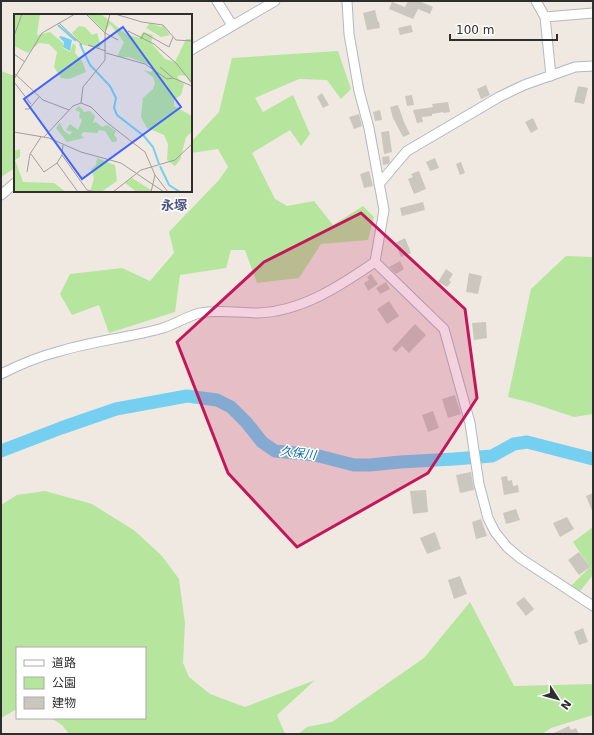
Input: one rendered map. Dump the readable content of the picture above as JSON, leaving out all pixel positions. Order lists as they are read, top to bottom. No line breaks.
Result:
{"districts":["永塚"],"water":["久保川"],"legend":["道路","公園","建物"],"scale_bar":"100 m","north":"bottom right"}
